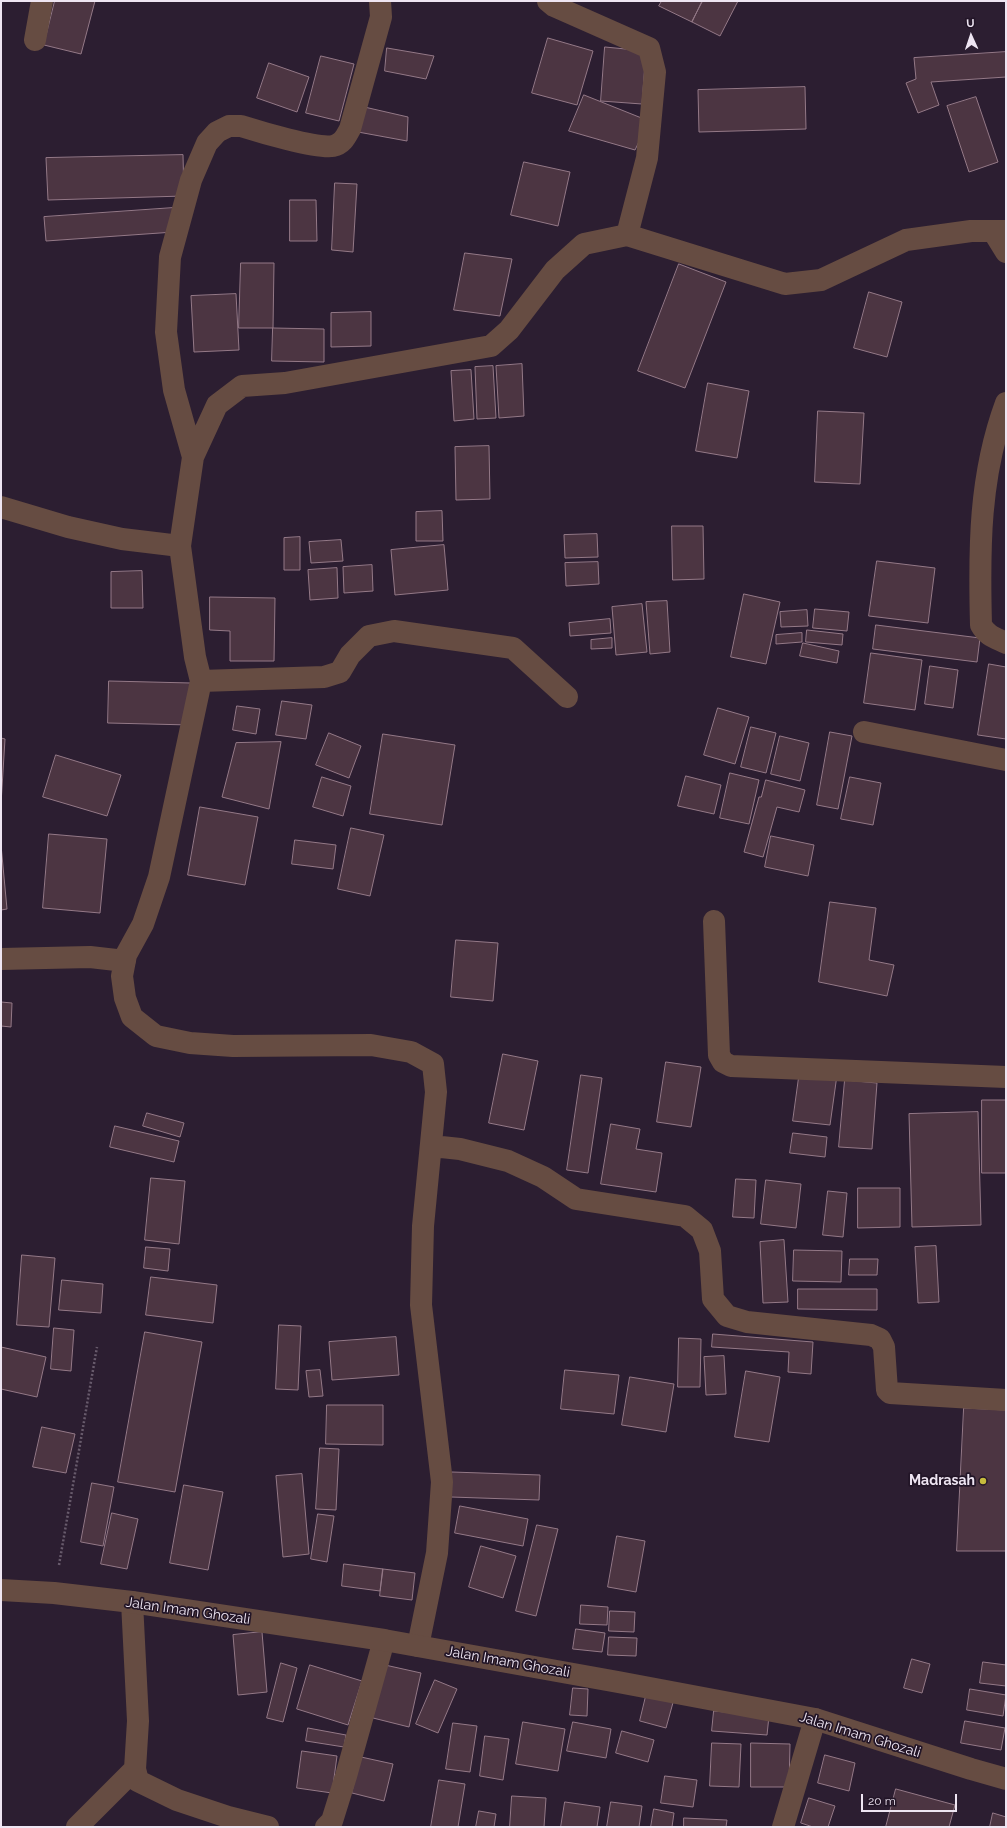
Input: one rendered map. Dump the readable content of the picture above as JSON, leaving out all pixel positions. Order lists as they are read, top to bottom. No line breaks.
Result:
{"streets":{"street":["Jalan Imam Ghozali"]},"places":["Madrasah"],"scale_bar":"20 m","north":"top"}
